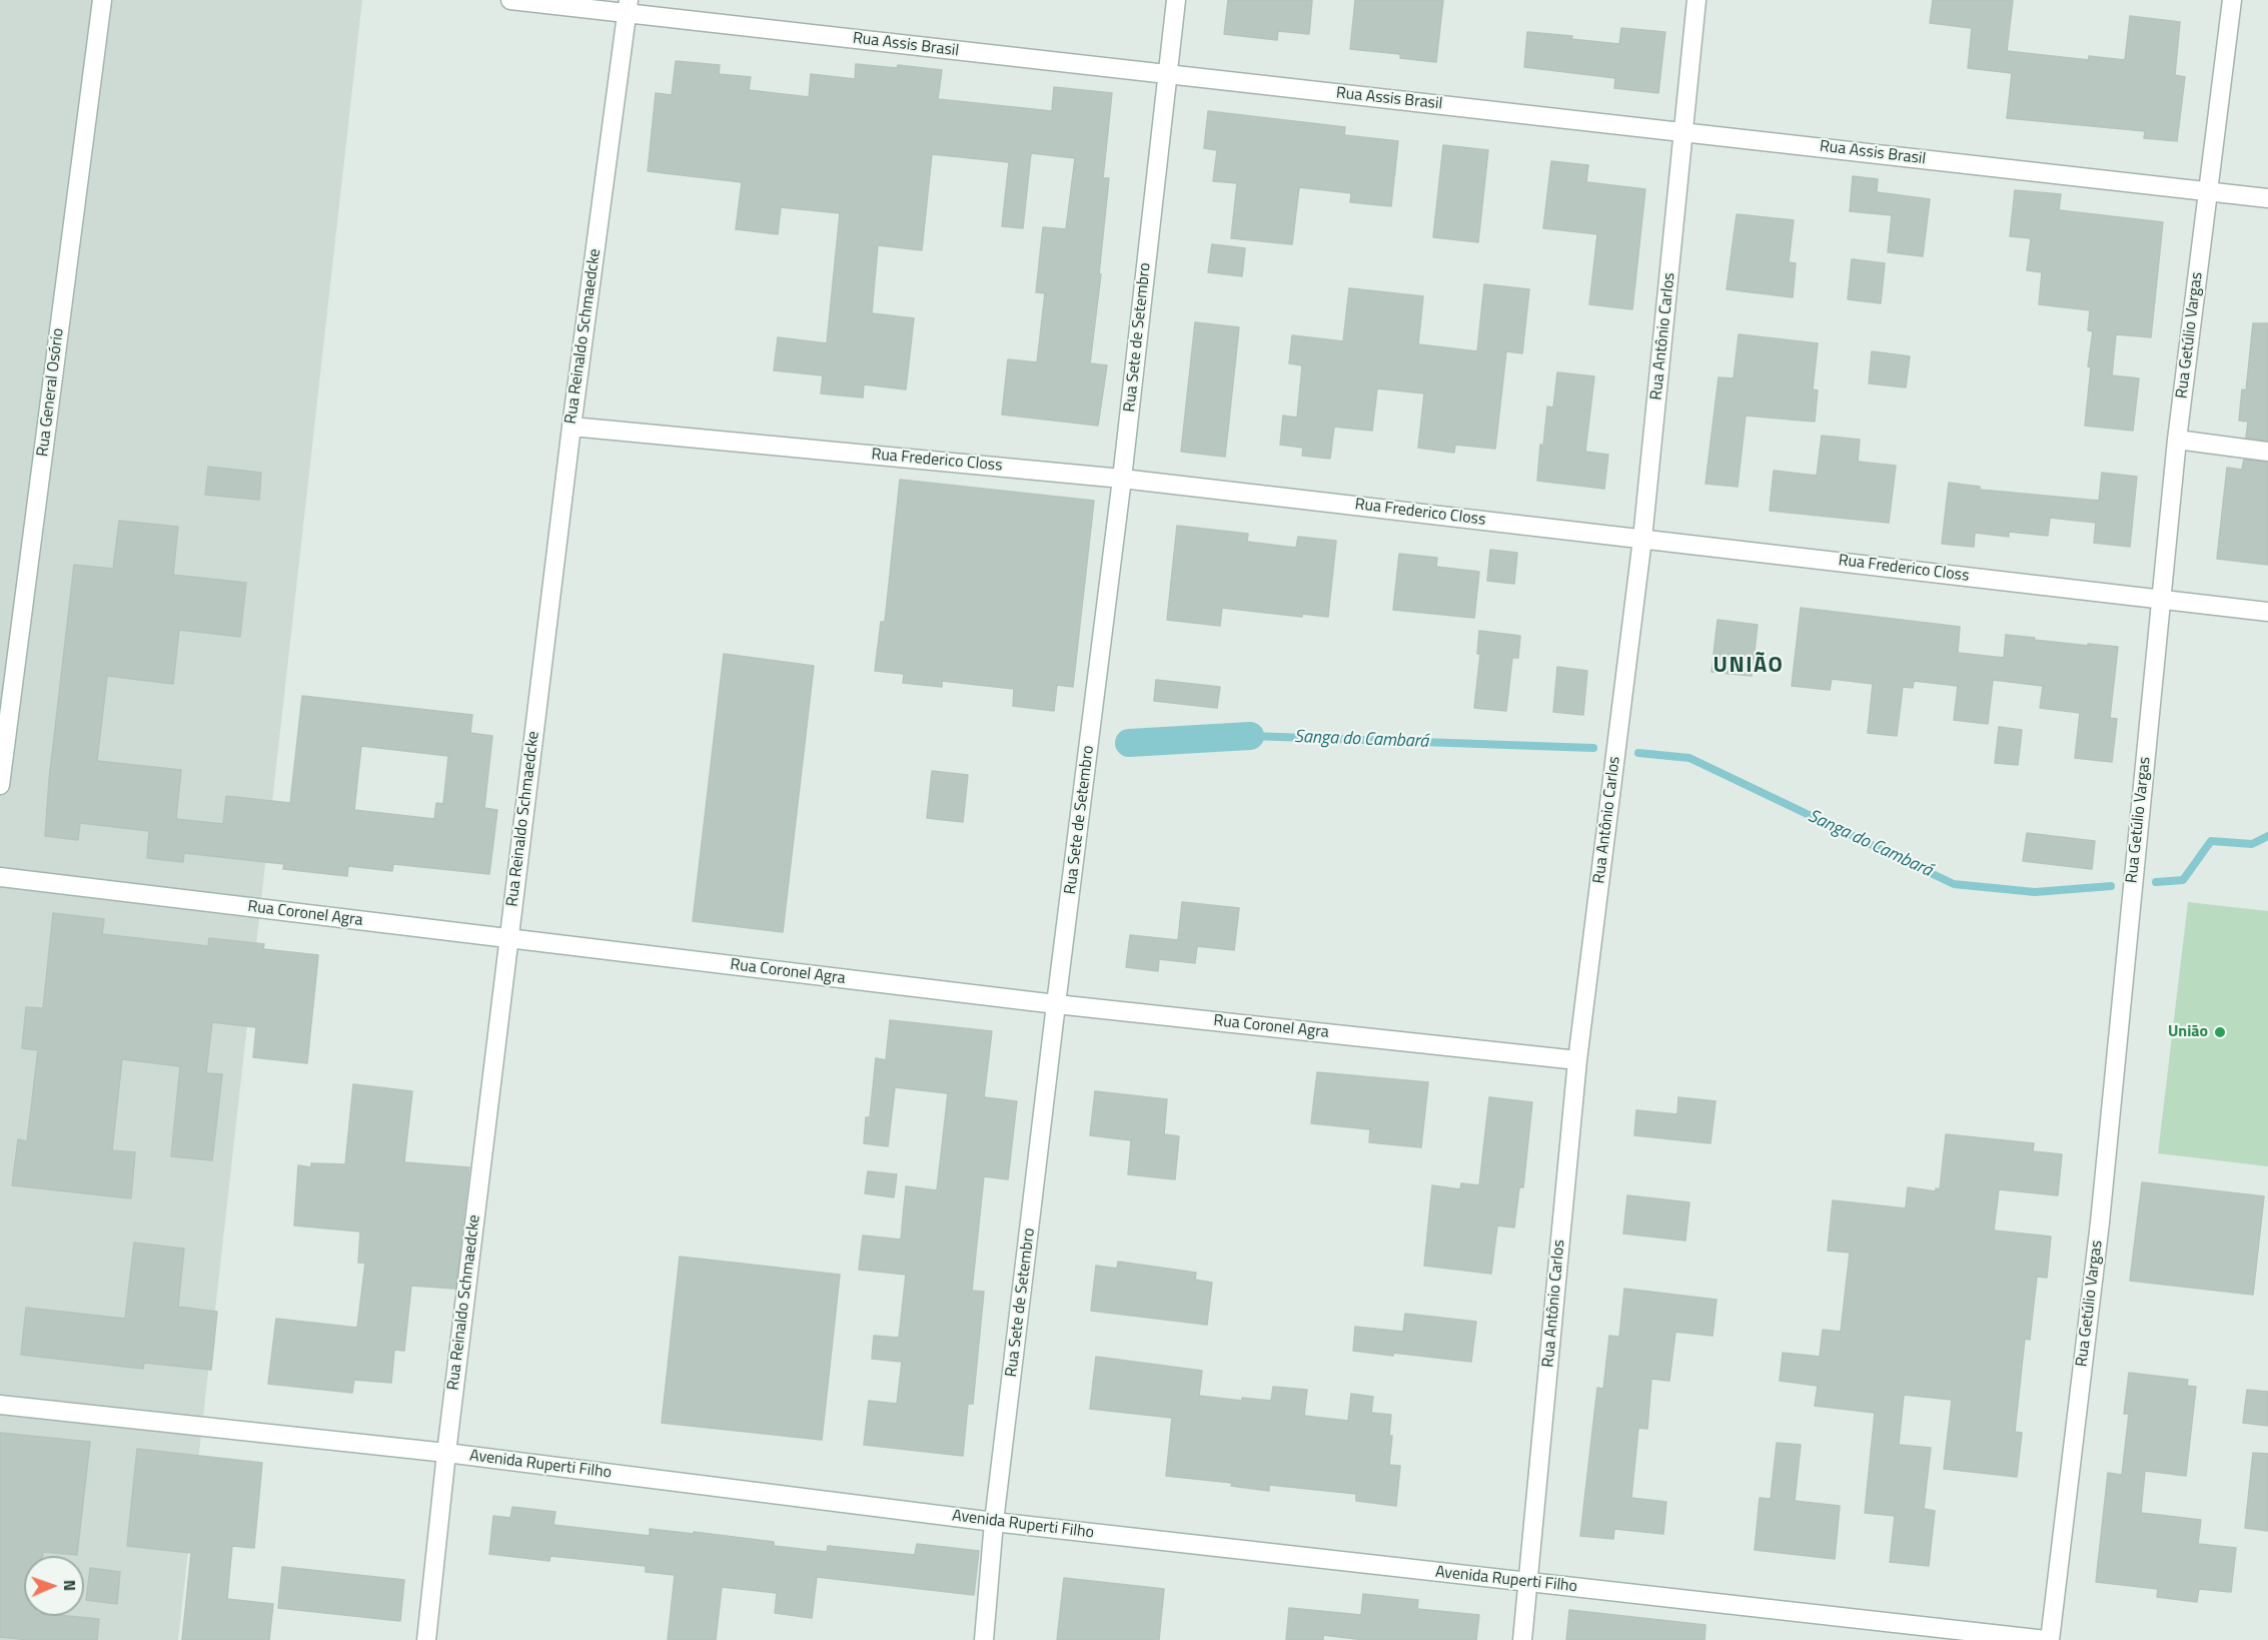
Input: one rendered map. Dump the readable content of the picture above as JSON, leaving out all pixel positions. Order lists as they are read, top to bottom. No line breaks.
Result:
{"streets":{"street":["Rua Assis Brasil","Rua Getúlio Vargas","Rua Reinaldo Schmaedcke","Rua Antônio Carlos","Rua Sete de Setembro","Rua General Osório","Rua Frederico Closs","Rua Coronel Agra","Avenida Ruperti Filho"]},"crossings":[["Rua Assis Brasil","Rua Getúlio Vargas"],["Rua Assis Brasil","Rua Reinaldo Schmaedcke"],["Rua Assis Brasil","Rua Antônio Carlos"],["Rua Assis Brasil","Rua Sete de Setembro"],["Rua Getúlio Vargas","Rua Frederico Closs"],["Rua Getúlio Vargas","Avenida Ruperti Filho"],["Rua Reinaldo Schmaedcke","Rua Frederico Closs"],["Rua Reinaldo Schmaedcke","Rua Coronel Agra"],["Rua Reinaldo Schmaedcke","Avenida Ruperti Filho"],["Rua Antônio Carlos","Rua Frederico Closs"],["Rua Antônio Carlos","Rua Coronel Agra"],["Rua Antônio Carlos","Avenida Ruperti Filho"],["Rua Sete de Setembro","Rua Frederico Closs"],["Rua Sete de Setembro","Rua Coronel Agra"],["Rua Sete de Setembro","Avenida Ruperti Filho"]],"districts":["UNIÃO"],"water":["Sanga do Cambará"],"places":["União"],"north":"right"}
